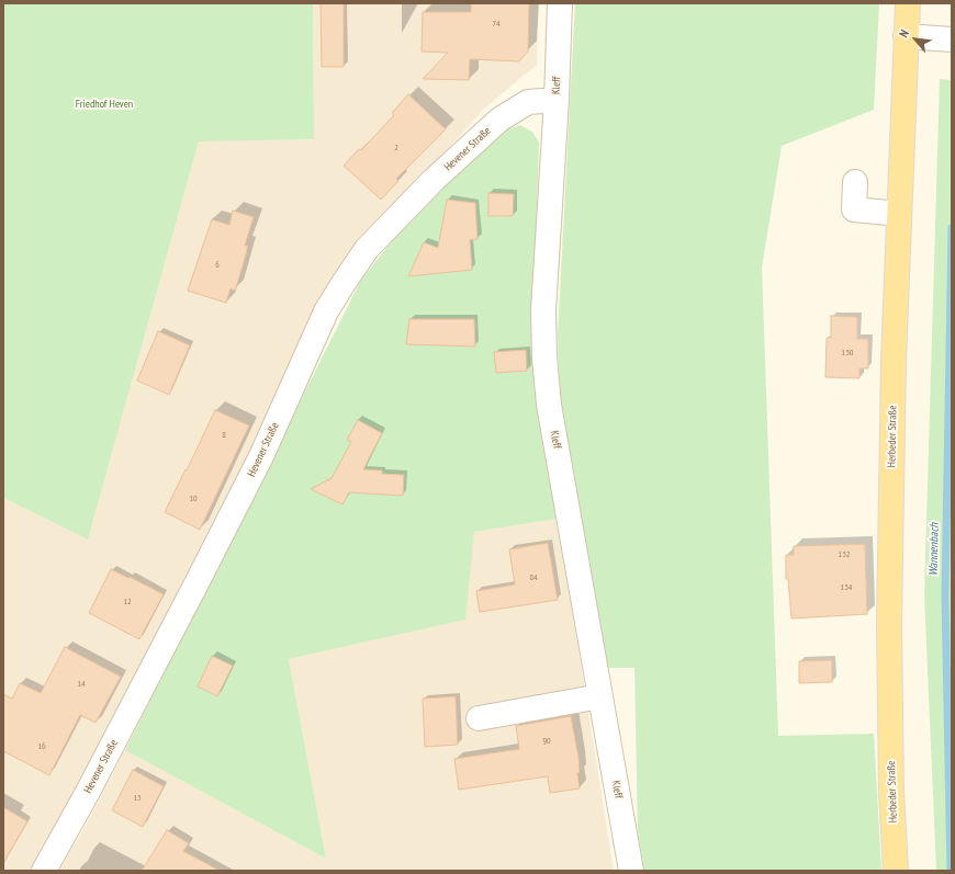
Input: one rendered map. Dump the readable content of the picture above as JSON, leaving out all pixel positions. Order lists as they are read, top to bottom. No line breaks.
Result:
{"streets":{"main road":["Herbeder Straße"],"street":["Kleff","Hevener Straße"]},"crossings":[["Kleff","Hevener Straße"]],"water":["Wannenbach"],"parks":["Friedhof Heven"],"house_numbers":["74","2","6","130","8","10","132","84","134","12","14","90","16","13"],"north":"top left"}
